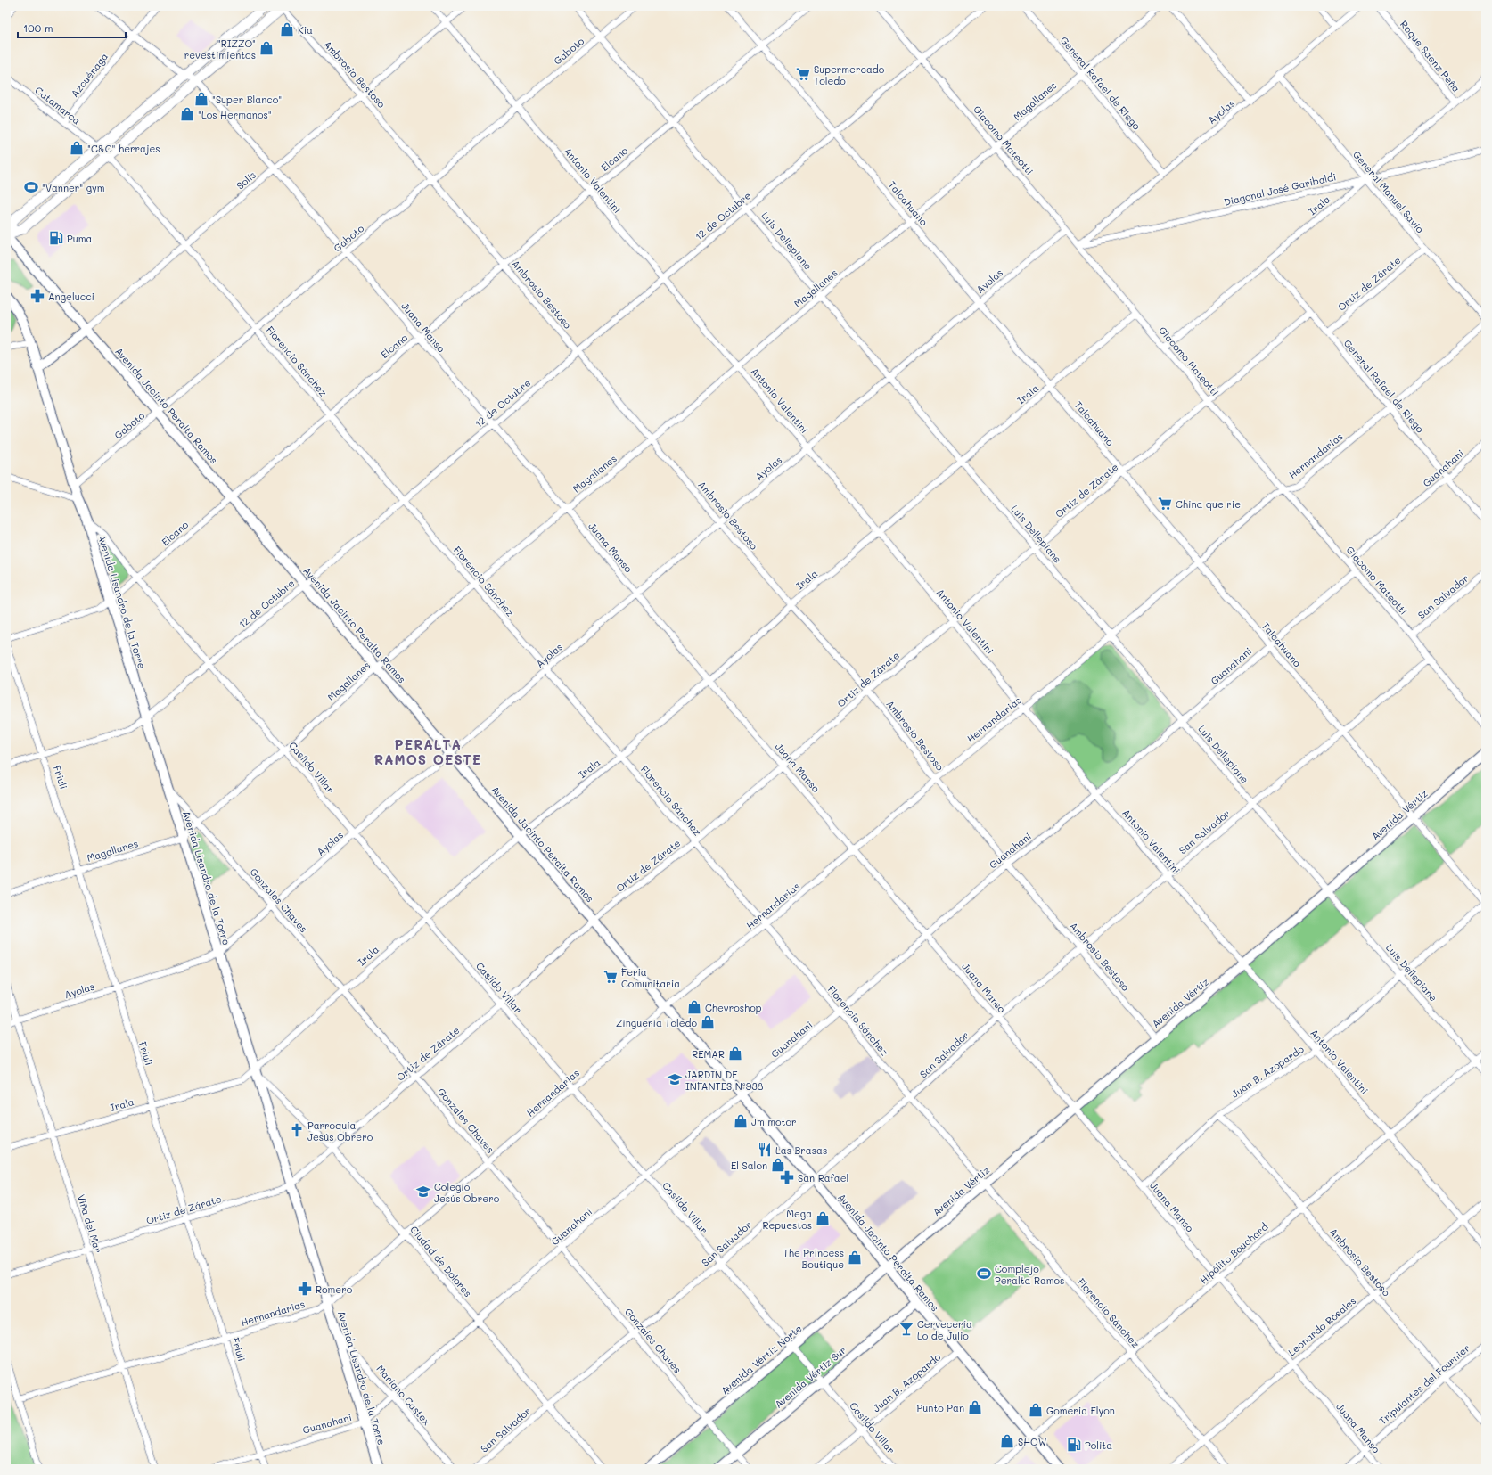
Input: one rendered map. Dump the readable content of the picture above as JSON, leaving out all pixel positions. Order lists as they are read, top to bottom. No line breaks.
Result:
{"streets":{"street":["Gaboto","Roque Sáenz Peña","Ambrosio Bestoso","Azcuénaga","General Rafael de Riego","Magallanes","Catamarca","Ayolas","Giacomo Mateotti","Elcano","Solís","Antonio Valentini","Diagonal José Garibaldi","General Manuel Savio","Talcahuano","Irala","12 de Octubre","Luis Dellepiane","Ortiz de Zárate","Juana Manso","Florencio Sánchez","Avenida Jacinto Peralta Ramos","Hernandarias","Guanahani","San Salvador","Avenida Lisandro de la Torre","Casildo Villar","Friuli","Avenida Vértiz","Gonzales Chaves","Juan B. Azopardo","Viña del Mar","Hipólito Bouchard","Ciudad de Dolores","Leonardo Rosales","Avenida Vértiz Norte","Avenida Vértiz Sur","Tripulantes del Fournier","Mariano Castex"]},"crossings":[["Gaboto","Ambrosio Bestoso"],["Gaboto","Antonio Valentini"],["Gaboto","Luis Dellepiane"],["Gaboto","Juana Manso"],["Gaboto","Florencio Sánchez"],["Gaboto","Avenida Jacinto Peralta Ramos"],["Gaboto","Avenida Lisandro de la Torre"],["Roque Sáenz Peña","Irala"],["Ambrosio Bestoso","Magallanes"],["Ambrosio Bestoso","Ayolas"],["Ambrosio Bestoso","Elcano"],["Ambrosio Bestoso","Solís"],["Ambrosio Bestoso","Irala"],["Ambrosio Bestoso","12 de Octubre"],["Ambrosio Bestoso","Ortiz de Zárate"],["Ambrosio Bestoso","Hernandarias"],["Ambrosio Bestoso","Guanahani"],["Ambrosio Bestoso","San Salvador"],["Ambrosio Bestoso","Avenida Vértiz"],["Ambrosio Bestoso","Juan B. Azopardo"],["Ambrosio Bestoso","Hipólito Bouchard"],["Ambrosio Bestoso","Leonardo Rosales"],["Ambrosio Bestoso","Tripulantes del Fournier"],["Azcuénaga","Catamarca"],["General Rafael de Riego","Magallanes"],["General Rafael de Riego","Ayolas"],["General Rafael de Riego","Irala"],["General Rafael de Riego","Ortiz de Zárate"],["General Rafael de Riego","Hernandarias"],["General Rafael de Riego","Guanahani"],["Magallanes","Giacomo Mateotti"],["Magallanes","Antonio Valentini"],["Magallanes","Talcahuano"],["Magallanes","Luis Dellepiane"],["Magallanes","Juana Manso"],["Magallanes","Florencio Sánchez"],["Magallanes","Avenida Jacinto Peralta Ramos"],["Magallanes","Avenida Lisandro de la Torre"],["Magallanes","Casildo Villar"],["Magallanes","Friuli"],["Magallanes","Gonzales Chaves"],["Catamarca","Florencio Sánchez"],["Ayolas","Giacomo Mateotti"],["Ayolas","Antonio Valentini"],["Ayolas","Diagonal José Garibaldi"],["Ayolas","General Manuel Savio"],["Ayolas","Talcahuano"],["Ayolas","Luis Dellepiane"],["Ayolas","Juana Manso"],["Ayolas","Florencio Sánchez"],["Ayolas","Avenida Jacinto Peralta Ramos"],["Ayolas","Avenida Lisandro de la Torre"],["Ayolas","Casildo Villar"],["Ayolas","Friuli"],["Ayolas","Gonzales Chaves"],["Ayolas","Viña del Mar"],["Giacomo Mateotti","Diagonal José Garibaldi"],["Giacomo Mateotti","Irala"],["Giacomo Mateotti","12 de Octubre"],["Giacomo Mateotti","Ortiz de Zárate"],["Giacomo Mateotti","Hernandarias"],["Giacomo Mateotti","Guanahani"],["Giacomo Mateotti","San Salvador"],["Elcano","Antonio Valentini"],["Elcano","Talcahuano"],["Elcano","Luis Dellepiane"],["Elcano","Juana Manso"],["Elcano","Florencio Sánchez"],["Elcano","Avenida Jacinto Peralta Ramos"],["Elcano","Avenida Lisandro de la Torre"],["Elcano","Casildo Villar"],["Solís","Antonio Valentini"],["Solís","Juana Manso"],["Solís","Florencio Sánchez"],["Solís","Avenida Jacinto Peralta Ramos"],["Solís","Avenida Lisandro de la Torre"],["Antonio Valentini","Irala"],["Antonio Valentini","12 de Octubre"],["Antonio Valentini","Ortiz de Zárate"],["Antonio Valentini","Hernandarias"],["Antonio Valentini","Guanahani"],["Antonio Valentini","San Salvador"],["Antonio Valentini","Avenida Vértiz"],["Antonio Valentini","Juan B. Azopardo"],["Antonio Valentini","Hipólito Bouchard"],["Antonio Valentini","Leonardo Rosales"],["Diagonal José Garibaldi","General Manuel Savio"],["Diagonal José Garibaldi","Irala"],["General Manuel Savio","Irala"],["General Manuel Savio","Ortiz de Zárate"],["Talcahuano","Irala"],["Talcahuano","12 de Octubre"],["Talcahuano","Ortiz de Zárate"],["Talcahuano","Hernandarias"],["Talcahuano","Guanahani"],["Talcahuano","San Salvador"],["Talcahuano","Avenida Vértiz"],["Talcahuano","Juan B. Azopardo"],["Irala","Luis Dellepiane"],["Irala","Juana Manso"],["Irala","Florencio Sánchez"],["Irala","Avenida Jacinto Peralta Ramos"],["Irala","Avenida Lisandro de la Torre"],["Irala","Casildo Villar"],["Irala","Friuli"],["Irala","Gonzales Chaves"],["Irala","Viña del Mar"],["Irala","Ciudad de Dolores"],["12 de Octubre","Luis Dellepiane"],["12 de Octubre","Juana Manso"],["12 de Octubre","Florencio Sánchez"],["12 de Octubre","Avenida Jacinto Peralta Ramos"],["12 de Octubre","Avenida Lisandro de la Torre"],["12 de Octubre","Casildo Villar"],["12 de Octubre","Friuli"],["Luis Dellepiane","Ortiz de Zárate"],["Luis Dellepiane","Hernandarias"],["Luis Dellepiane","Guanahani"],["Luis Dellepiane","San Salvador"],["Luis Dellepiane","Avenida Vértiz"],["Luis Dellepiane","Juan B. Azopardo"],["Luis Dellepiane","Hipólito Bouchard"],["Ortiz de Zárate","Juana Manso"],["Ortiz de Zárate","Florencio Sánchez"],["Ortiz de Zárate","Avenida Jacinto Peralta Ramos"],["Ortiz de Zárate","Avenida Lisandro de la Torre"],["Ortiz de Zárate","Casildo Villar"],["Ortiz de Zárate","Friuli"],["Ortiz de Zárate","Gonzales Chaves"],["Ortiz de Zárate","Viña del Mar"],["Ortiz de Zárate","Ciudad de Dolores"],["Juana Manso","Hernandarias"],["Juana Manso","Guanahani"],["Juana Manso","San Salvador"],["Juana Manso","Avenida Vértiz"],["Juana Manso","Juan B. Azopardo"],["Juana Manso","Hipólito Bouchard"],["Juana Manso","Leonardo Rosales"],["Juana Manso","Tripulantes del Fournier"],["Florencio Sánchez","Hernandarias"],["Florencio Sánchez","Guanahani"],["Florencio Sánchez","San Salvador"],["Florencio Sánchez","Avenida Vértiz"],["Florencio Sánchez","Hipólito Bouchard"],["Florencio Sánchez","Leonardo Rosales"],["Avenida Jacinto Peralta Ramos","Hernandarias"],["Avenida Jacinto Peralta Ramos","Guanahani"],["Avenida Jacinto Peralta Ramos","San Salvador"],["Avenida Jacinto Peralta Ramos","Avenida Vértiz"],["Avenida Jacinto Peralta Ramos","Juan B. Azopardo"],["Avenida Jacinto Peralta Ramos","Hipólito Bouchard"],["Avenida Jacinto Peralta Ramos","Avenida Vértiz Norte"],["Avenida Jacinto Peralta Ramos","Avenida Vértiz Sur"],["Hernandarias","Avenida Lisandro de la Torre"],["Hernandarias","Casildo Villar"],["Hernandarias","Friuli"],["Hernandarias","Gonzales Chaves"],["Hernandarias","Viña del Mar"],["Hernandarias","Ciudad de Dolores"],["Guanahani","Avenida Lisandro de la Torre"],["Guanahani","Casildo Villar"],["Guanahani","Friuli"],["Guanahani","Gonzales Chaves"],["Guanahani","Ciudad de Dolores"],["Guanahani","Mariano Castex"],["San Salvador","Casildo Villar"],["San Salvador","Gonzales Chaves"],["San Salvador","Ciudad de Dolores"],["Avenida Lisandro de la Torre","Casildo Villar"],["Avenida Lisandro de la Torre","Gonzales Chaves"],["Avenida Lisandro de la Torre","Ciudad de Dolores"],["Avenida Lisandro de la Torre","Mariano Castex"],["Casildo Villar","Juan B. Azopardo"],["Casildo Villar","Avenida Vértiz Norte"],["Casildo Villar","Avenida Vértiz Sur"],["Avenida Vértiz","Avenida Vértiz Norte"],["Gonzales Chaves","Avenida Vértiz Norte"],["Gonzales Chaves","Avenida Vértiz Sur"]],"districts":["PERALTA RAMOS OESTE"],"places":{"shop":["Kia","\"RIZZO\" revestimientos","\"Super Blanco\"","\"Los Hermanos\"","\"C&C\" herrajes","Chevroshop","Zingueria Toledo","REMAR","Jm motor","El Salon","Mega Repuestos","The Princess Boutique","Punto Pan","Gomeria Elyon","SHOW"],"supermarket":["Supermercado Toledo","China que rie","Feria Comunitaria"],"sports":["\"Vanner\" gym","Complejo Peralta Ramos"],"fuel station":["Puma","Polita"],"pharmacy":["Angelucci","San Rafael","Romero"],"school or university":["JARDIN DE INFANTES Nº938","Colegio Jesús Obrero"],"church":["Parroquia Jesús Obrero"],"restaurant":["Las Brasas"],"bar":["Cervecería Lo de Julio"]},"scale_bar":"100 m"}
